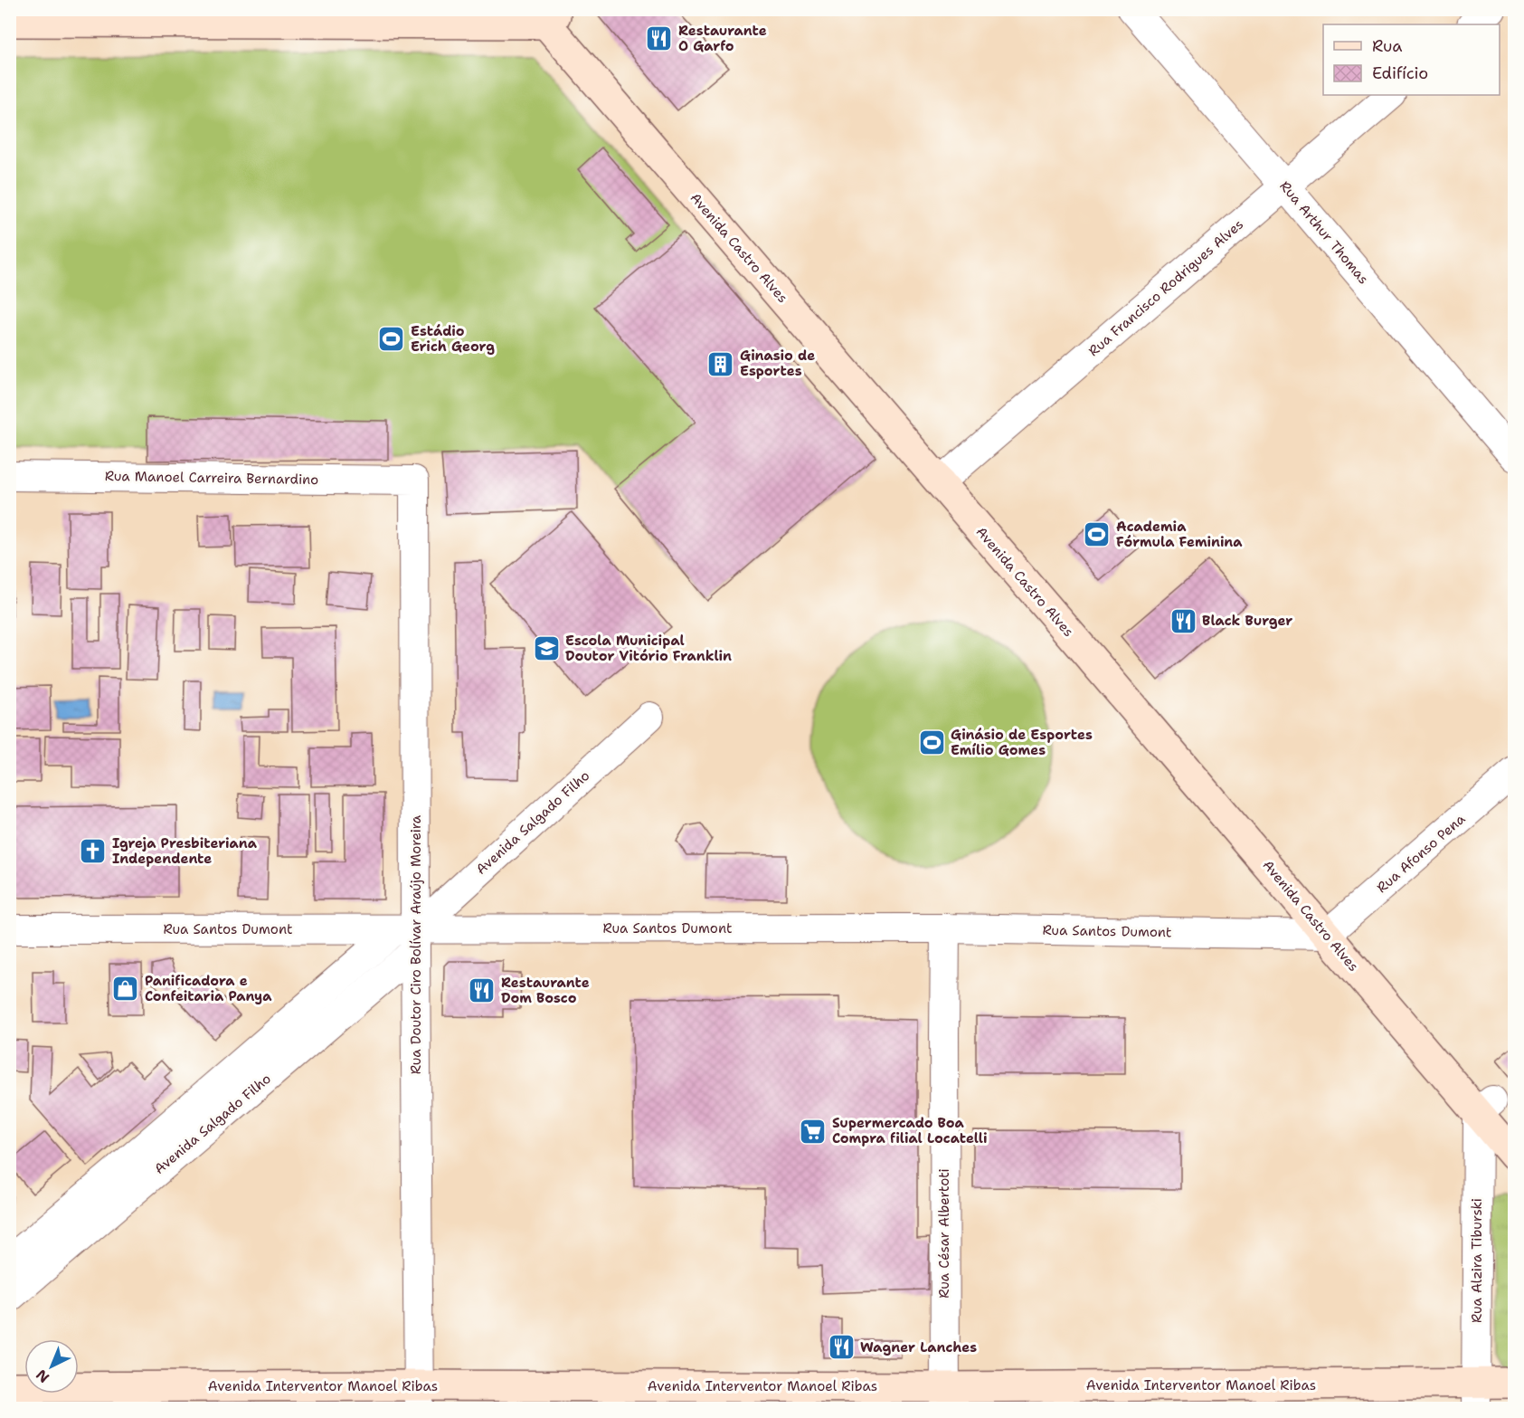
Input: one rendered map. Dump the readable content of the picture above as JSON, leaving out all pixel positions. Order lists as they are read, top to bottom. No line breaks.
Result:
{"streets":{"street":["Rua Arthur Thomas","Avenida Castro Alves","Rua Francisco Rodrigues Alves","Rua Manoel Carreira Bernardino","Avenida Salgado Filho","Rua Afonso Pena","Rua Santos Dumont","Rua Doutor Ciro Bolívar Araújo Moreira","Rua César Albertoti","Rua Alzira Tiburski","Avenida Interventor Manoel Ribas"]},"crossings":[["Rua Arthur Thomas","Rua Francisco Rodrigues Alves"],["Avenida Castro Alves","Rua Francisco Rodrigues Alves"],["Avenida Castro Alves","Rua Afonso Pena"],["Avenida Castro Alves","Rua Santos Dumont"],["Avenida Castro Alves","Rua Alzira Tiburski"],["Rua Manoel Carreira Bernardino","Rua Doutor Ciro Bolívar Araújo Moreira"],["Avenida Salgado Filho","Rua Santos Dumont"],["Avenida Salgado Filho","Rua Doutor Ciro Bolívar Araújo Moreira"],["Rua Afonso Pena","Rua Santos Dumont"],["Rua Santos Dumont","Rua Doutor Ciro Bolívar Araújo Moreira"],["Rua Santos Dumont","Rua César Albertoti"],["Rua Doutor Ciro Bolívar Araújo Moreira","Avenida Interventor Manoel Ribas"],["Rua César Albertoti","Avenida Interventor Manoel Ribas"],["Rua Alzira Tiburski","Avenida Interventor Manoel Ribas"]],"places":{"restaurant":["Restaurante O Garfo","Black Burger","Restaurante Dom Bosco","Wagner Lanches"],"sports":["Estádio Erich Georg","Academia Fórmula Feminina","Ginásio de Esportes Emílio Gomes"],"building":["Ginasio de Esportes"],"school or university":["Escola Municipal Doutor Vitório Franklin"],"church":["Igreja Presbiteriana Independente"],"shop":["Panificadora e Confeitaria Panya"],"supermarket":["Supermercado Boa Compra filial Locatelli"]},"legend":["Rua","Edifício"],"north":"bottom left"}
